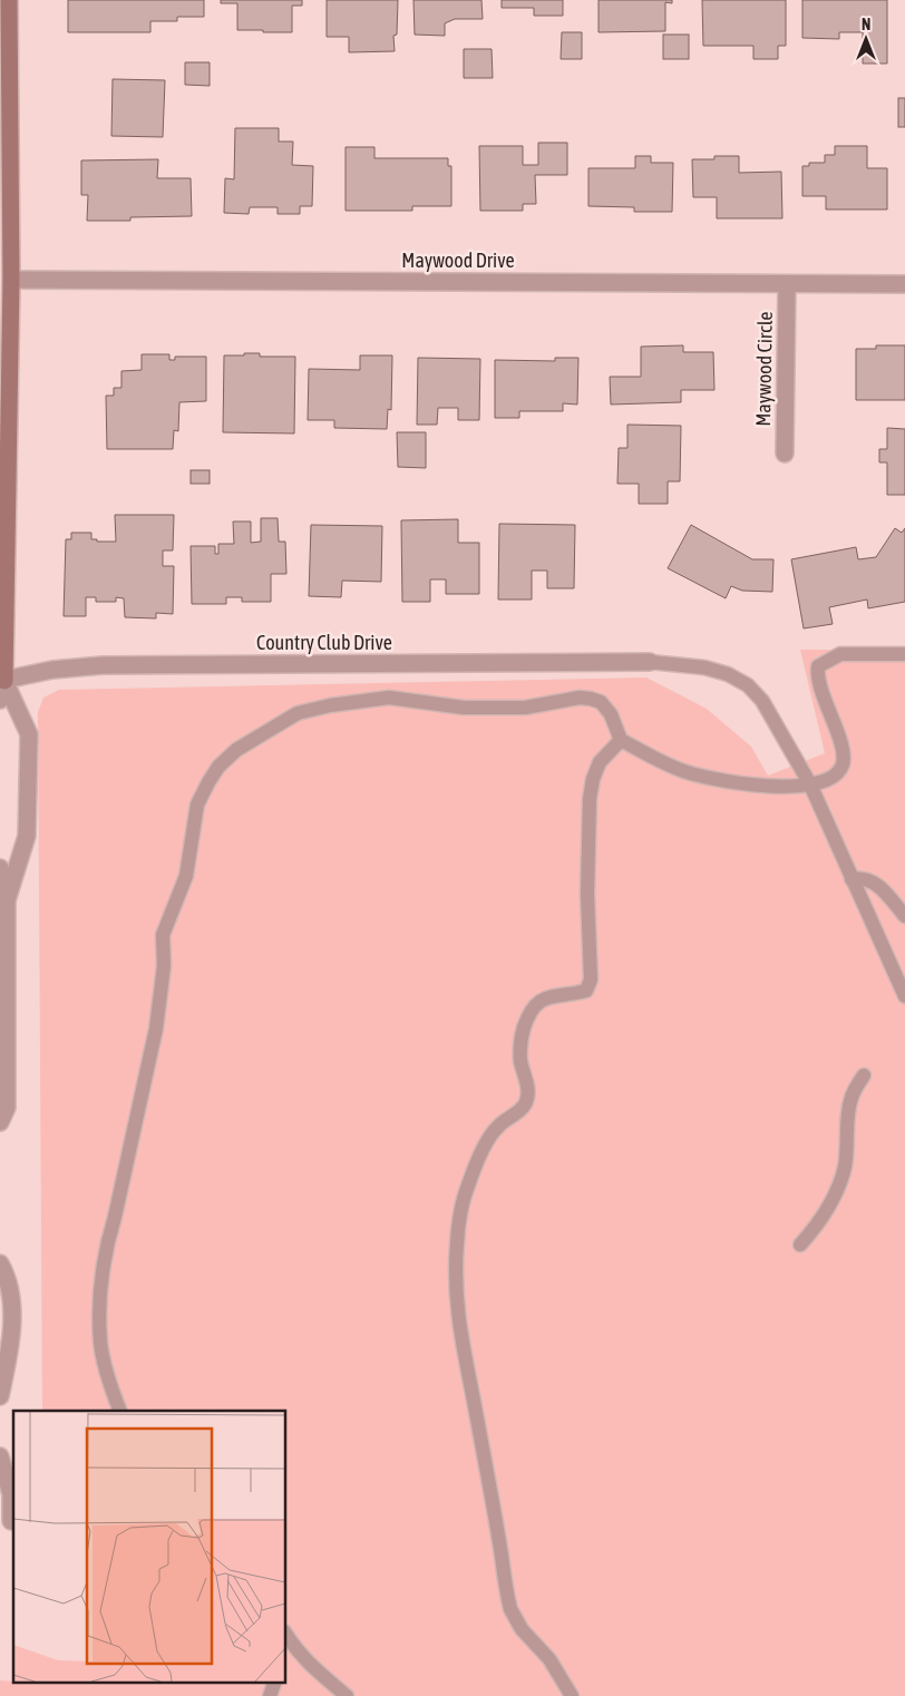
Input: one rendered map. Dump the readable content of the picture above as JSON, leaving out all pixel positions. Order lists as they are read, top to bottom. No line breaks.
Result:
{"streets":{"street":["Maywood Drive","Maywood Circle","Country Club Drive"]},"crossings":[["Maywood Drive","Maywood Circle"]],"north":"top"}
